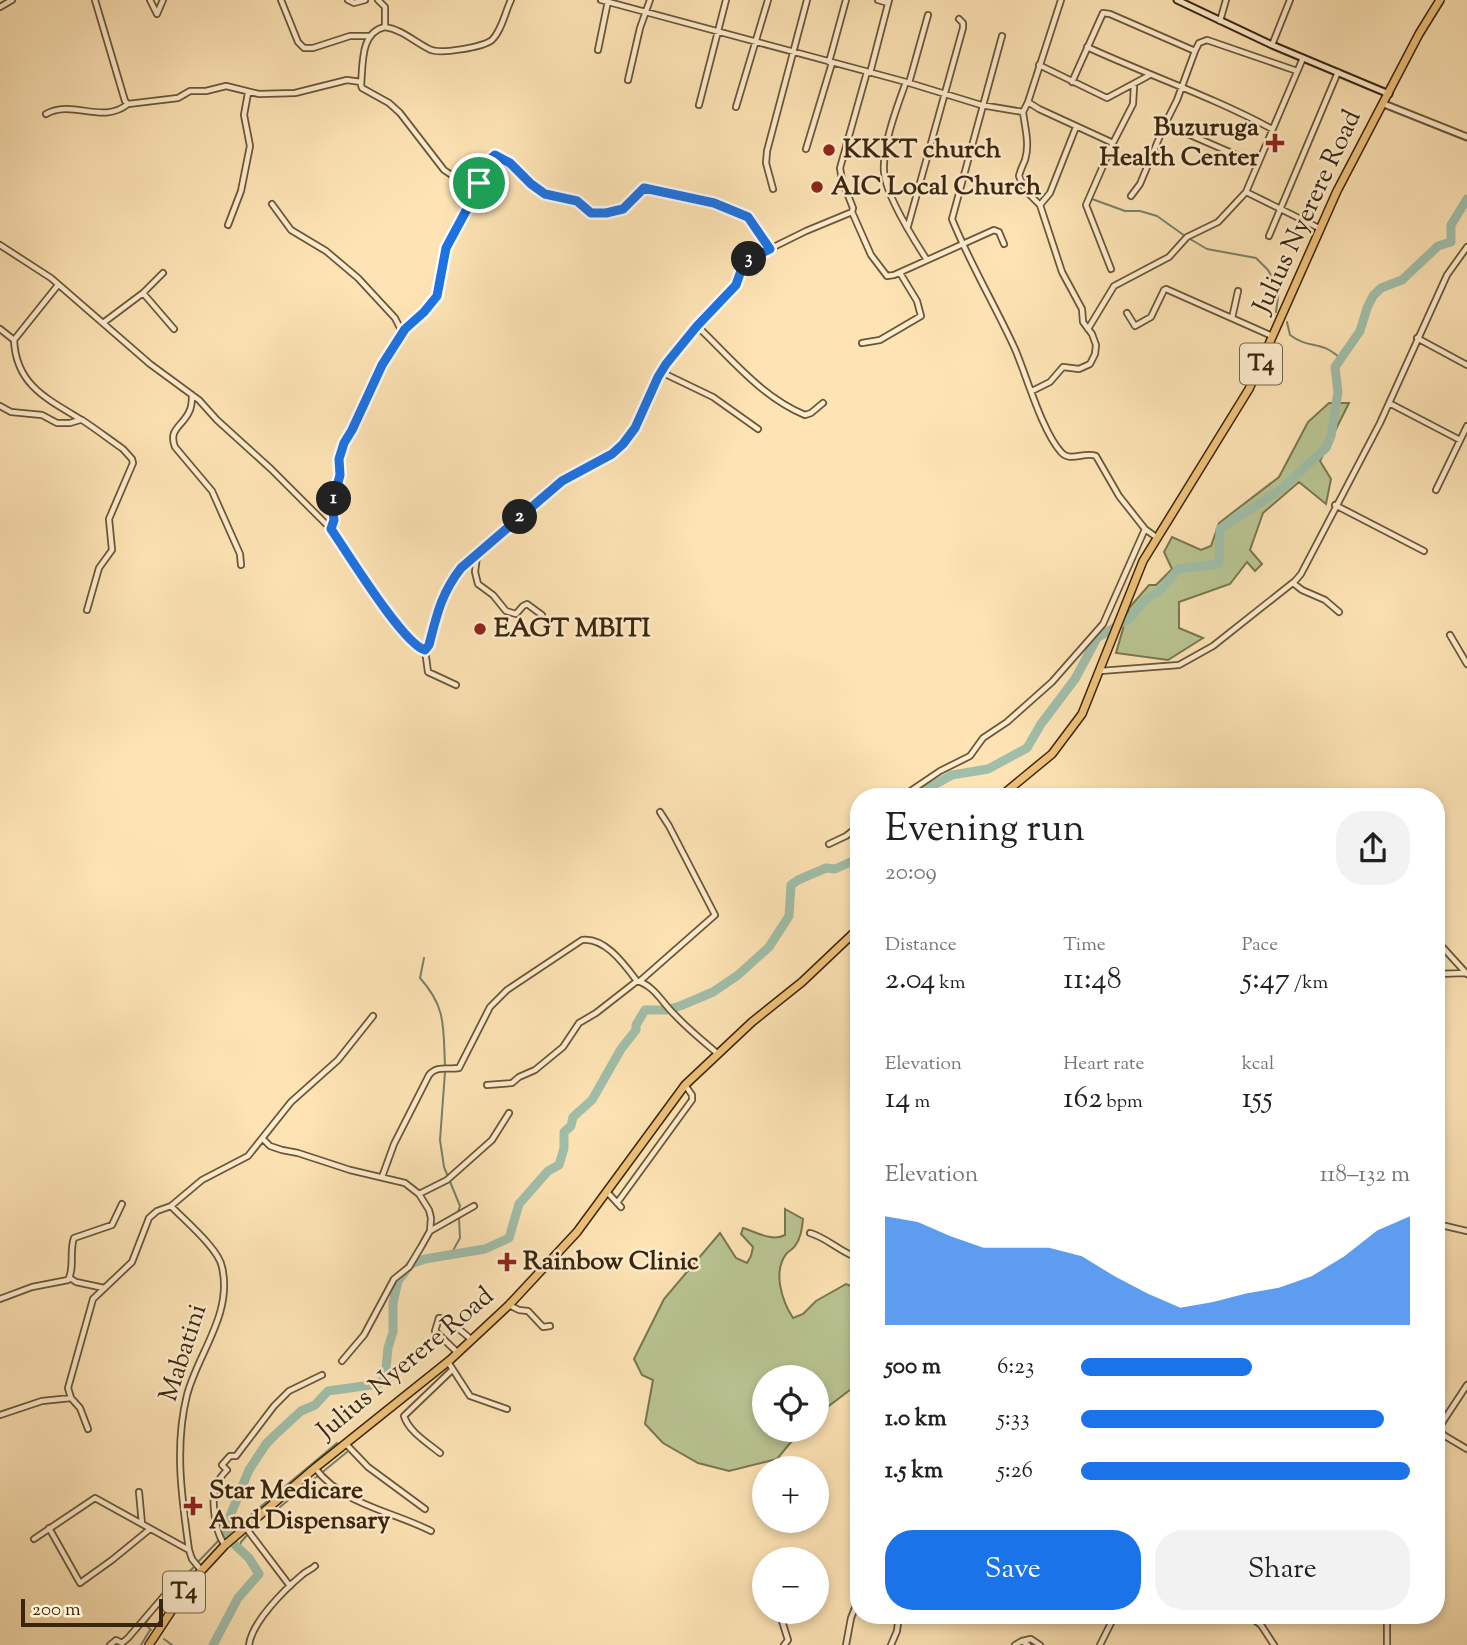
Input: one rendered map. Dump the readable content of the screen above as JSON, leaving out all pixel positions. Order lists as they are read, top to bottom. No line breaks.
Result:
{"streets":{"highway":["Julius Nyerere Road","T4"],"street":["Mabatini"]},"crossings":[["Julius Nyerere Road","Mabatini"]],"places":{"health":["Buzuruga Health Center","Rainbow Clinic","Star Medicare And Dispensary"],"other":["KKKT church","AIC Local Church","EAGT MBITI"]},"scale_bar":"200 m","page":{"pins":["3","1","2"],"heading":["Evening run","20:09"],"stats":[["Distance","2.04 km"],["Time","11:48"],["Pace","5:47 /km"],["Elevation","14 m"],["Heart rate","162 bpm"],["kcal","155"]],"chart":["Elevation","118–132 m"],"list":[{"name":"500 m","note":"6:23"},{"name":"1.0 km","note":"5:33"},{"name":"1.5 km","note":"5:26"}],"map_buttons":["+","−"],"buttons":["Save","Share"],"scale":"200 m"}}
